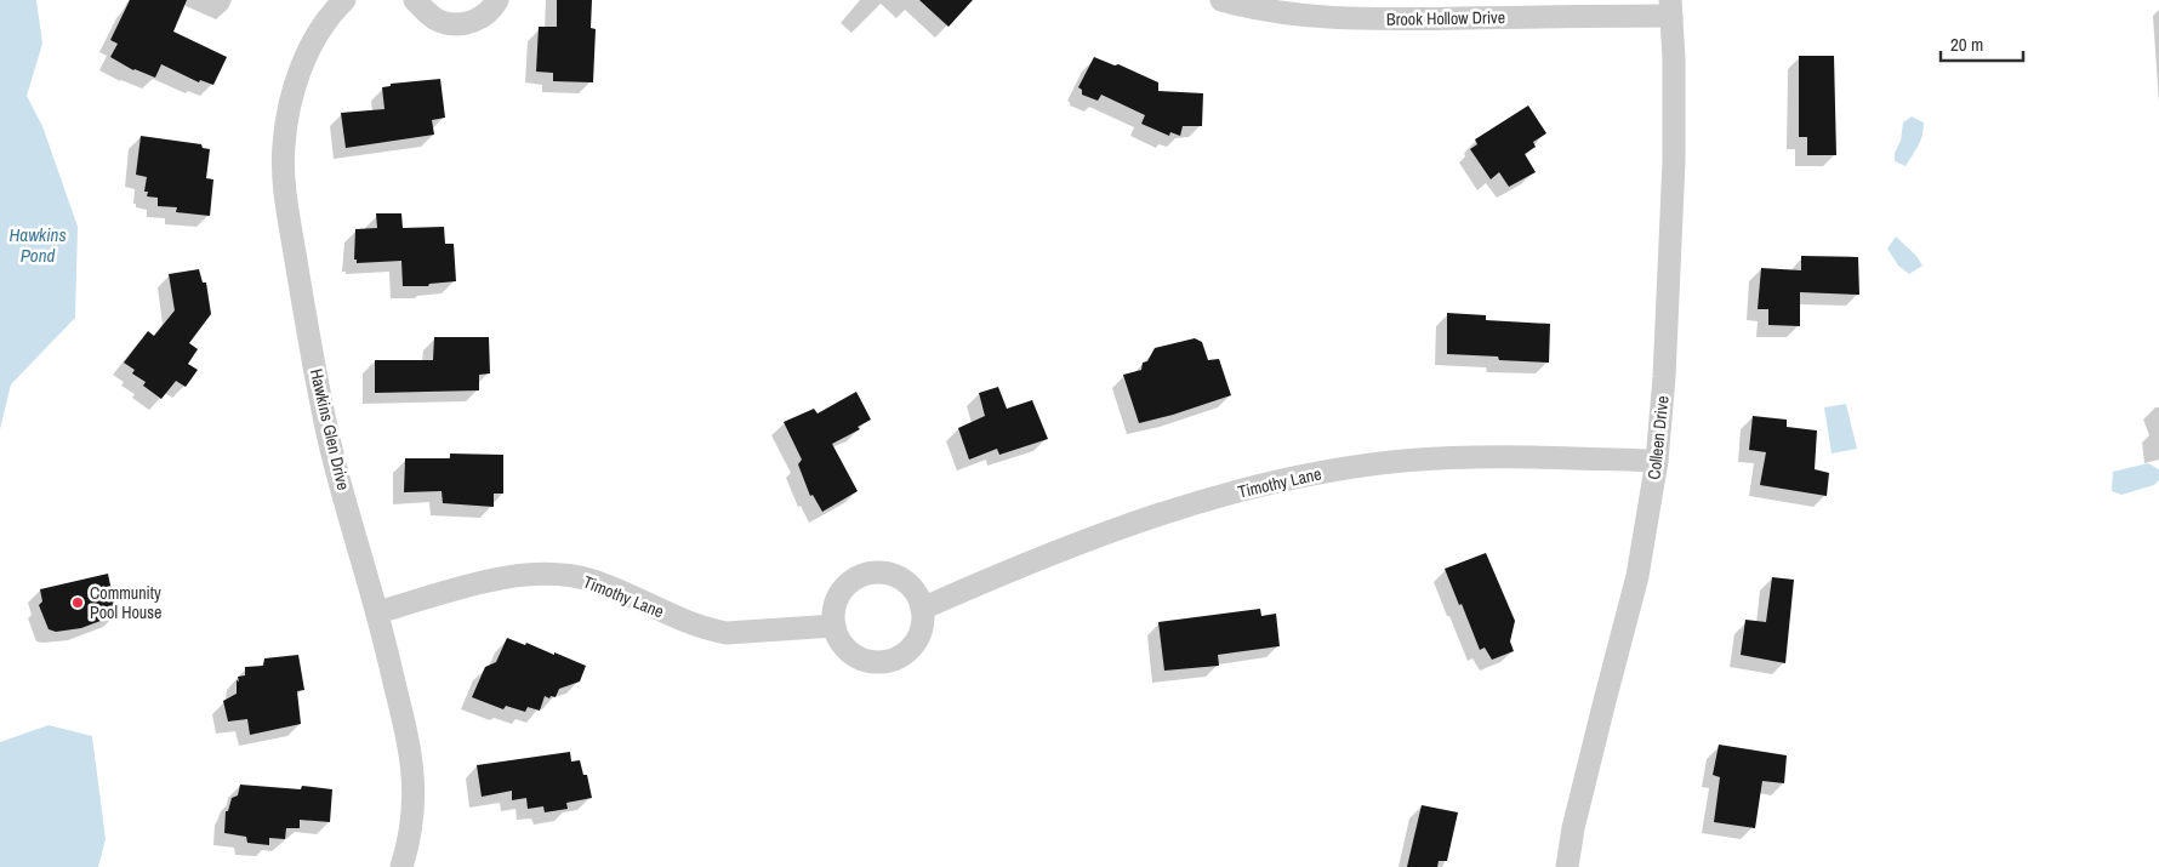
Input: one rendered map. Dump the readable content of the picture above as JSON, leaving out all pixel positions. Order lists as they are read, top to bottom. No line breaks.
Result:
{"streets":{"street":["Brook Hollow Drive","Hawkins Glen Drive","Colleen Drive","Timothy Lane"]},"crossings":[["Brook Hollow Drive","Colleen Drive"],["Hawkins Glen Drive","Timothy Lane"],["Colleen Drive","Timothy Lane"]],"water":["Hawkins Pond"],"places":["Community Pool House"],"scale_bar":"20 m"}
